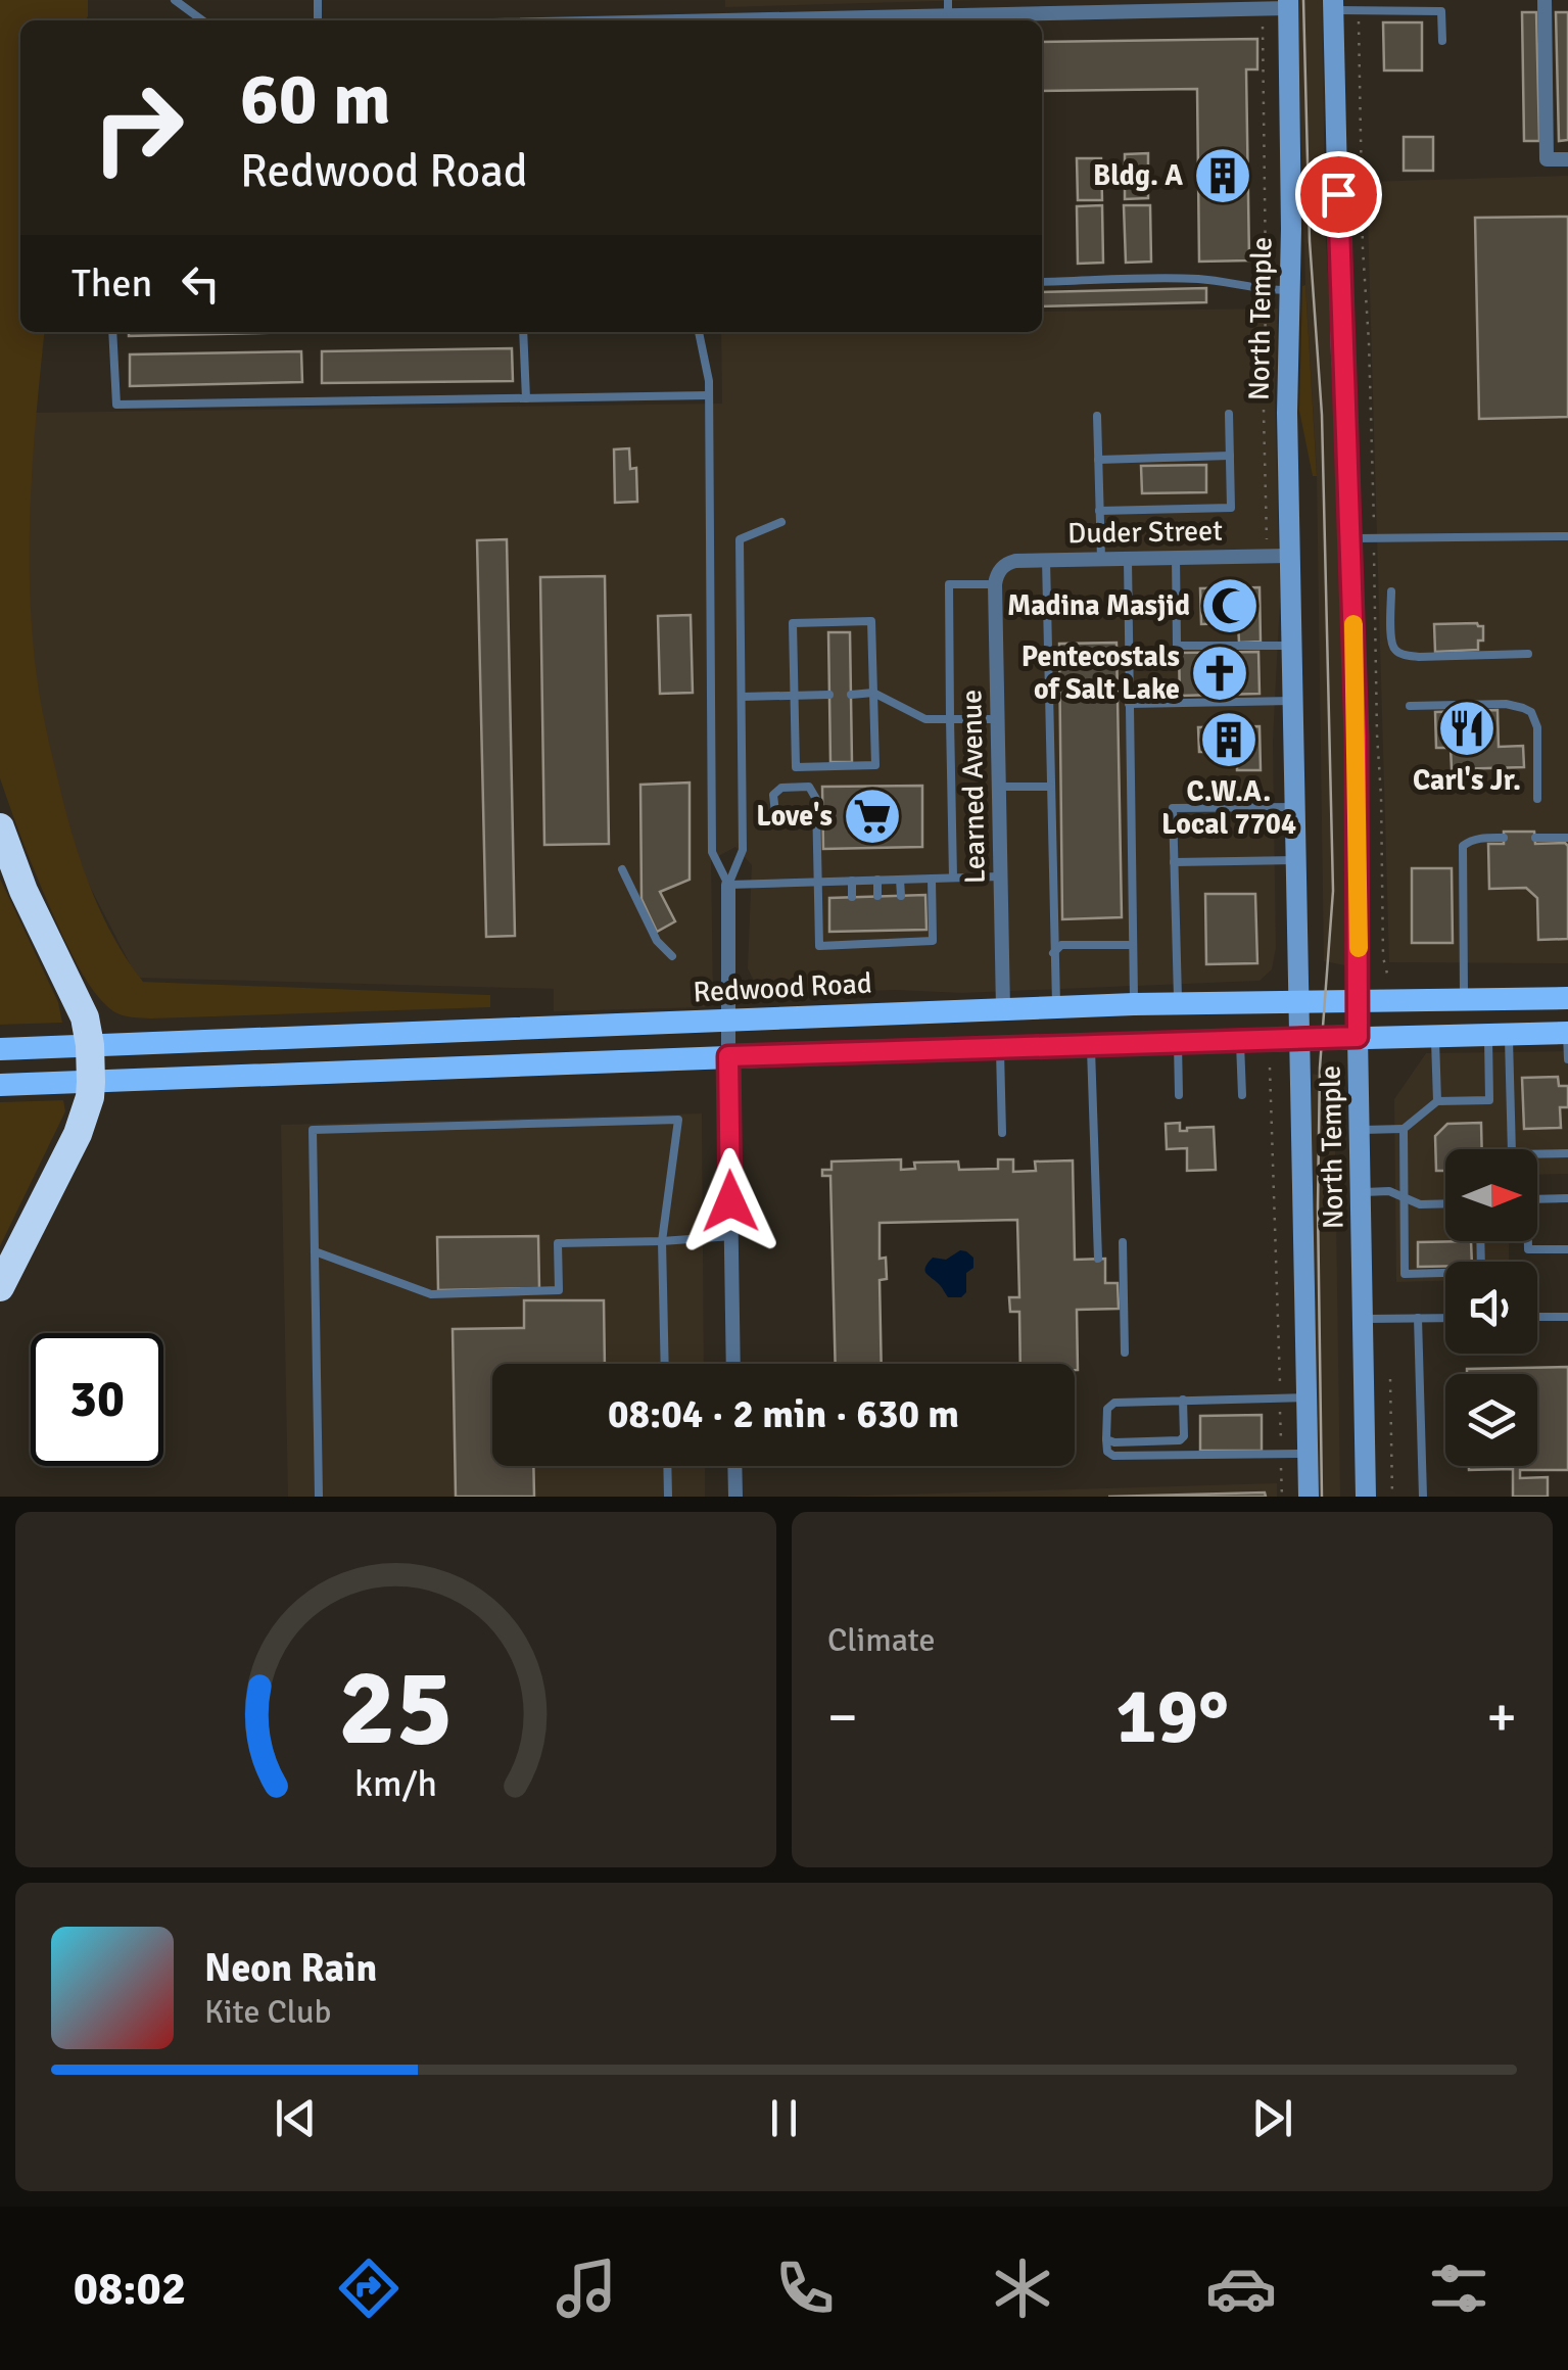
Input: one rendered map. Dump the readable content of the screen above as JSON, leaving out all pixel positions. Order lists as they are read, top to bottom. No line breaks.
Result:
{"streets":{"main road":["North Temple","Redwood Road"],"street":["Duder Street","Learned Avenue"]},"crossings":[["North Temple","Duder Street"],["North Temple","Redwood Road"],["Duder Street","Learned Avenue"],["Learned Avenue","Redwood Road"]],"places":{"building":["Bldg. A","C.W.A. Local 7704"],"mosque":["Madina Masjid"],"church":["Pentecostals of Salt Lake"],"restaurant":["Carl's Jr."],"supermarket":["Love's"]},"north":"right","page":{"turn":["60 m","Redwood Road"],"then":"Then","limit":"30","trip":"08:04 · 2 min · 630 m","tile":"Climate","heat":["−","19°","+"],"song":["Neon Rain","Kite Club"],"tabs":"08:02","gauge":["25","km/h"]}}
